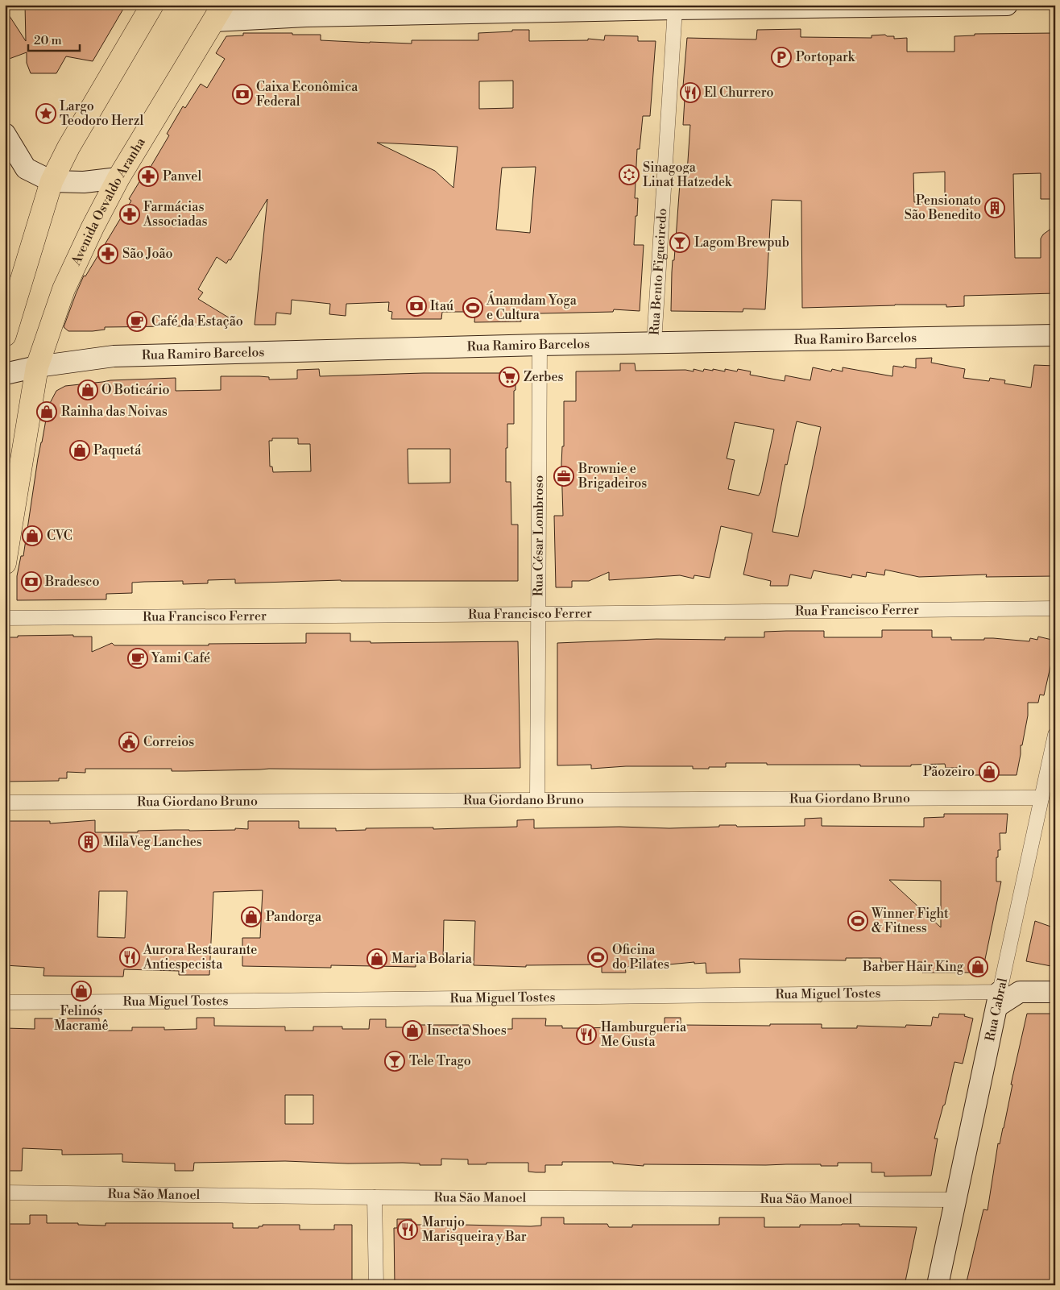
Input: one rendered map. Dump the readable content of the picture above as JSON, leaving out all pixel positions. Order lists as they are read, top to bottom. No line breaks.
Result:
{"streets":{"main road":["Avenida Osvaldo Aranha"],"street":["Rua Bento Figueiredo","Rua Ramiro Barcelos","Rua César Lombroso","Rua Francisco Ferrer","Rua Giordano Bruno","Rua Miguel Tostes","Rua Cabral","Rua São Manoel"]},"crossings":[["Avenida Osvaldo Aranha","Rua Ramiro Barcelos"],["Rua Bento Figueiredo","Rua Ramiro Barcelos"],["Rua Ramiro Barcelos","Rua César Lombroso"],["Rua César Lombroso","Rua Francisco Ferrer"],["Rua César Lombroso","Rua Giordano Bruno"],["Rua Giordano Bruno","Rua Cabral"],["Rua Miguel Tostes","Rua Cabral"],["Rua Cabral","Rua São Manoel"]],"places":{"parking":["Portopark"],"restaurant":["El Churrero","Aurora Restaurante Antiespecista","Hamburgueria Me Gusta","Marujo Marisqueira y Bar"],"bank":["Caixa Econômica Federal","Itaú","Bradesco"],"place":["Largo Teodoro Herzl"],"synagogue":["Sinagoga Linat Hatzedek"],"pharmacy":["Panvel","Farmácias Associadas","São João"],"building":["Pensionato São Benedito","MilaVeg Lanches"],"bar":["Lagom Brewpub","Tele Trago"],"sports":["Ánamdam Yoga e Cultura","Winner Fight & Fitness","Oficina do Pilates"],"cafe":["Café da Estação","Yami Café"],"supermarket":["Zerbes"],"shop":["O Boticário","Rainha das Noivas","Paquetá","CVC","Pãozeiro","Pandorga","Maria Bolaria","Barber Hair King","Felinós Macramê","Insecta Shoes"],"office":["Brownie e Brigadeiros"],"public building":["Correios"]},"scale_bar":"20 m"}
